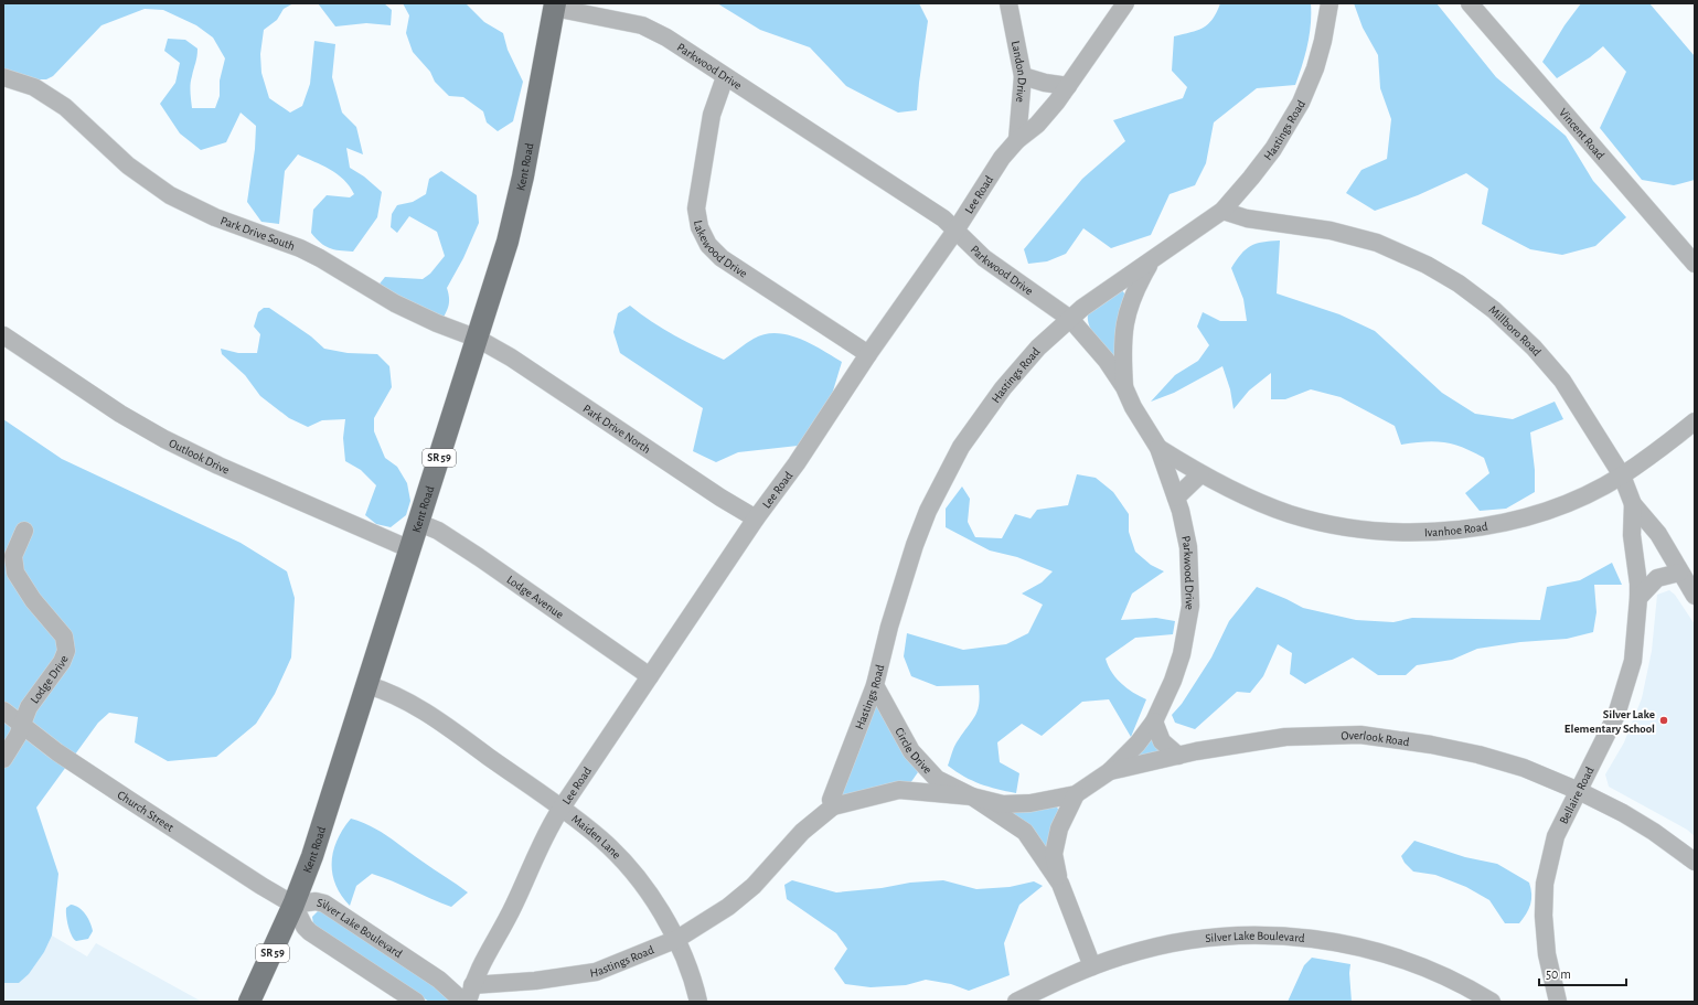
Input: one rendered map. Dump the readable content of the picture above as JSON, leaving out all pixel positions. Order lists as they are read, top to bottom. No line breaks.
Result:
{"streets":{"main road":["Kent Road","SR 59"],"street":["Parkwood Drive","Landon Drive","Hastings Road","Vincent Road","Lee Road","Park Drive South","Lakewood Drive","Millboro Road","Park Drive North","Outlook Drive","Ivanhoe Road","Lodge Avenue","Lodge Drive","Overlook Road","Circle Drive","Bellaire Road","Church Street","Maiden Lane","Silver Lake Boulevard"]},"crossings":[["Parkwood Drive","Hastings Road"],["Parkwood Drive","Kent Road"],["Parkwood Drive","Lee Road"],["Parkwood Drive","Lakewood Drive"],["Parkwood Drive","Ivanhoe Road"],["Parkwood Drive","Overlook Road"],["Landon Drive","Lee Road"],["Hastings Road","Lee Road"],["Hastings Road","Millboro Road"],["Hastings Road","Circle Drive"],["Hastings Road","Maiden Lane"],["Kent Road","Park Drive South"],["Kent Road","Park Drive North"],["Kent Road","Outlook Drive"],["Kent Road","Lodge Avenue"],["Kent Road","Church Street"],["Kent Road","Maiden Lane"],["Kent Road","Silver Lake Boulevard"],["Lee Road","Lakewood Drive"],["Lee Road","Park Drive North"],["Lee Road","Lodge Avenue"],["Lee Road","Maiden Lane"],["Park Drive South","Park Drive North"],["Millboro Road","Ivanhoe Road"],["Millboro Road","Bellaire Road"],["Lodge Drive","Church Street"],["Overlook Road","Circle Drive"],["Overlook Road","Bellaire Road"],["Circle Drive","Silver Lake Boulevard"],["Church Street","Silver Lake Boulevard"]],"places":["Silver Lake Elementary School"],"scale_bar":"50 m"}
